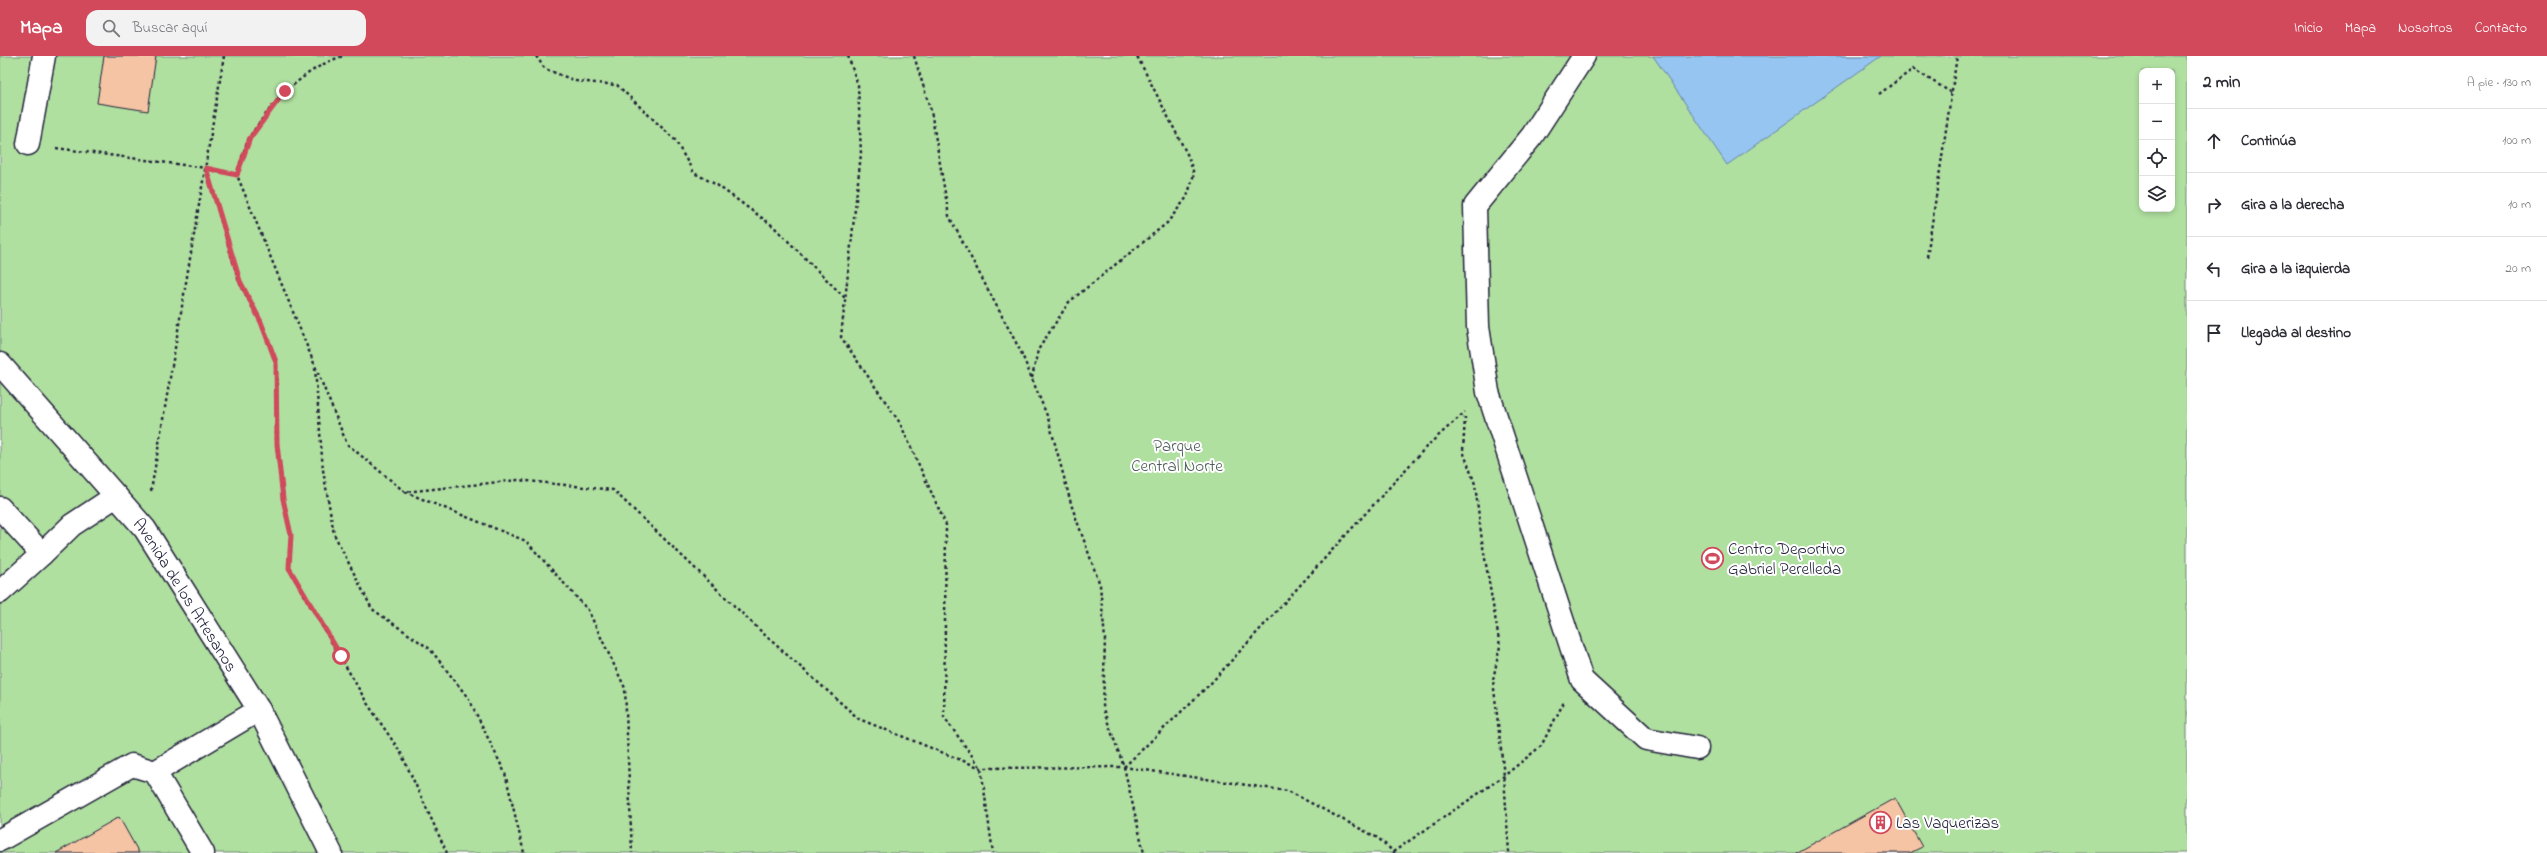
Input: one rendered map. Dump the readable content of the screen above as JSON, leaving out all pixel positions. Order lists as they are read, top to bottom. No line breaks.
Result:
{"streets":{"street":["Avenida de los Artesanos"]},"parks":["Parque Central Norte"],"places":{"sports":["Centro Deportivo Gabriel Perelleda"],"building":["Las Vaquerizas"]},"page":{"header":"Mapa","search":"Buscar aquí","nav":["Inicio","Mapa","Nosotros","Contacto"],"heading":["2 min","A pie · 130 m"],"map_buttons":["+","−"],"list":[["Continúa","100 m"],["Gira a la derecha","10 m"],["Gira a la izquierda","20 m"],"Llegada al destino"]}}
